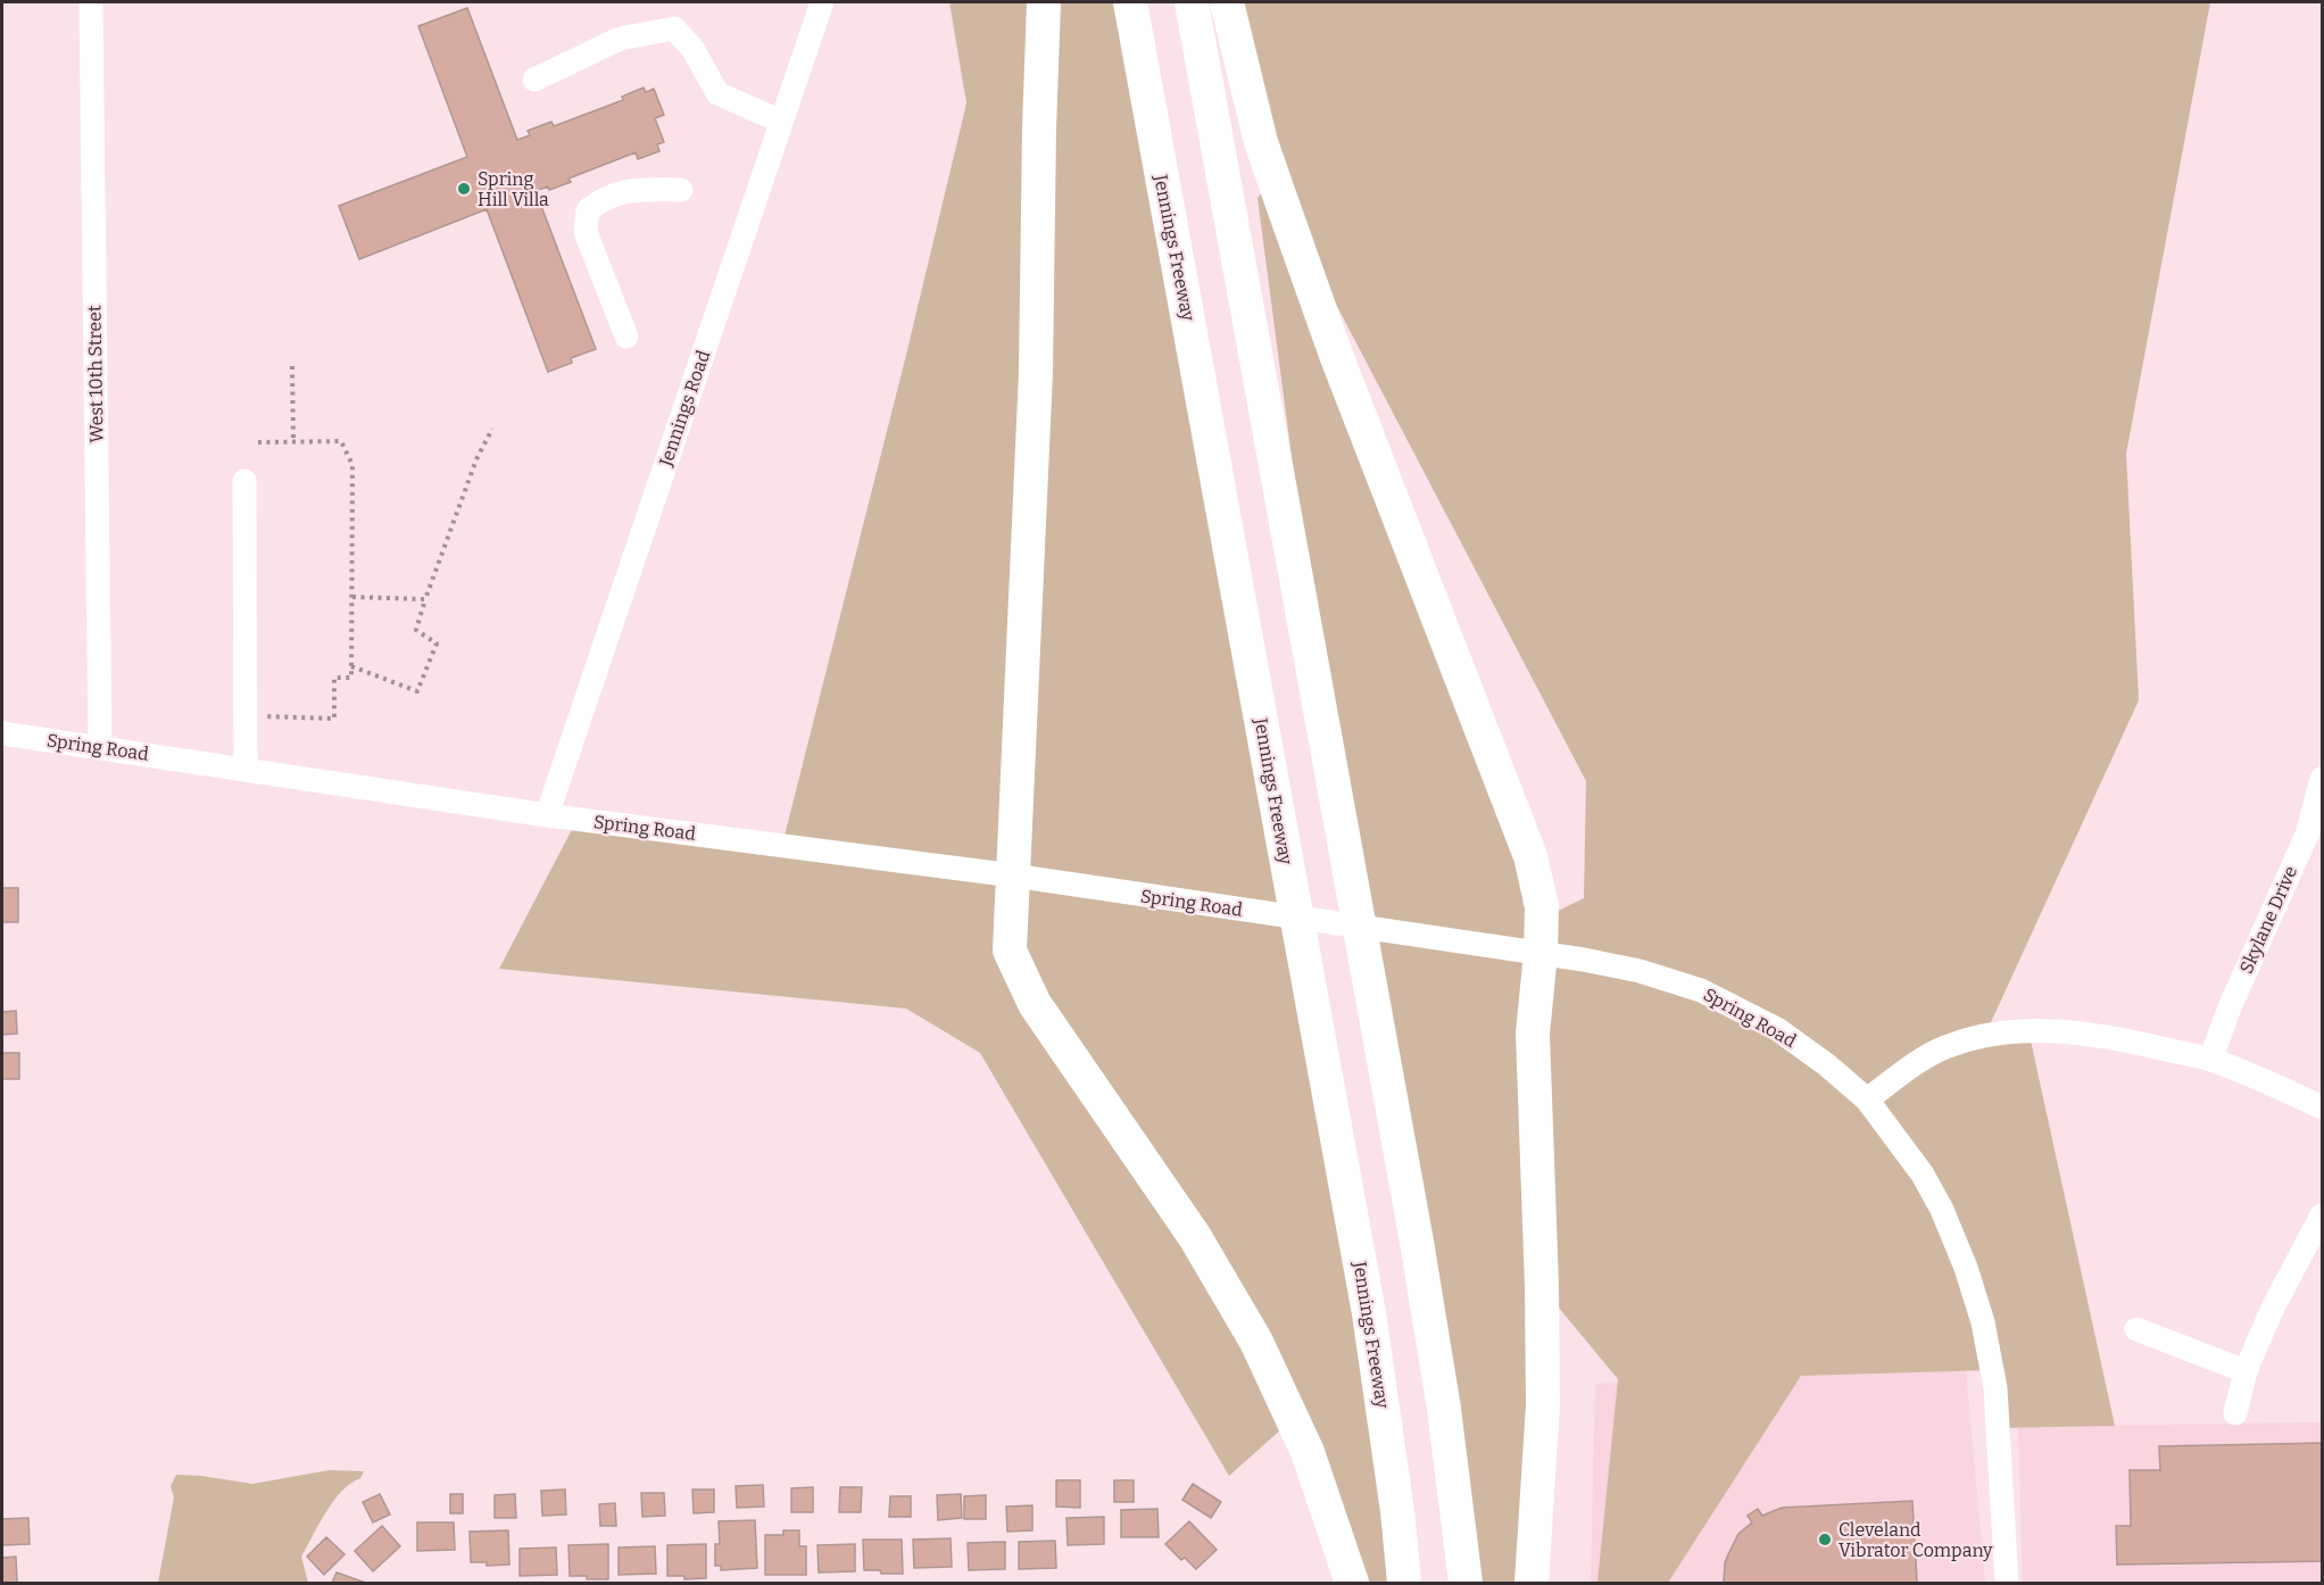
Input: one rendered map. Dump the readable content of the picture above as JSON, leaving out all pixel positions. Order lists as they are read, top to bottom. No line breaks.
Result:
{"streets":{"highway":["Jennings Freeway"],"street":["West 10th Street","Jennings Road","Spring Road","Skylane Drive"]},"crossings":[["West 10th Street","Spring Road"],["Jennings Road","Spring Road"]],"places":["Spring Hill Villa","Cleveland Vibrator Company"]}
